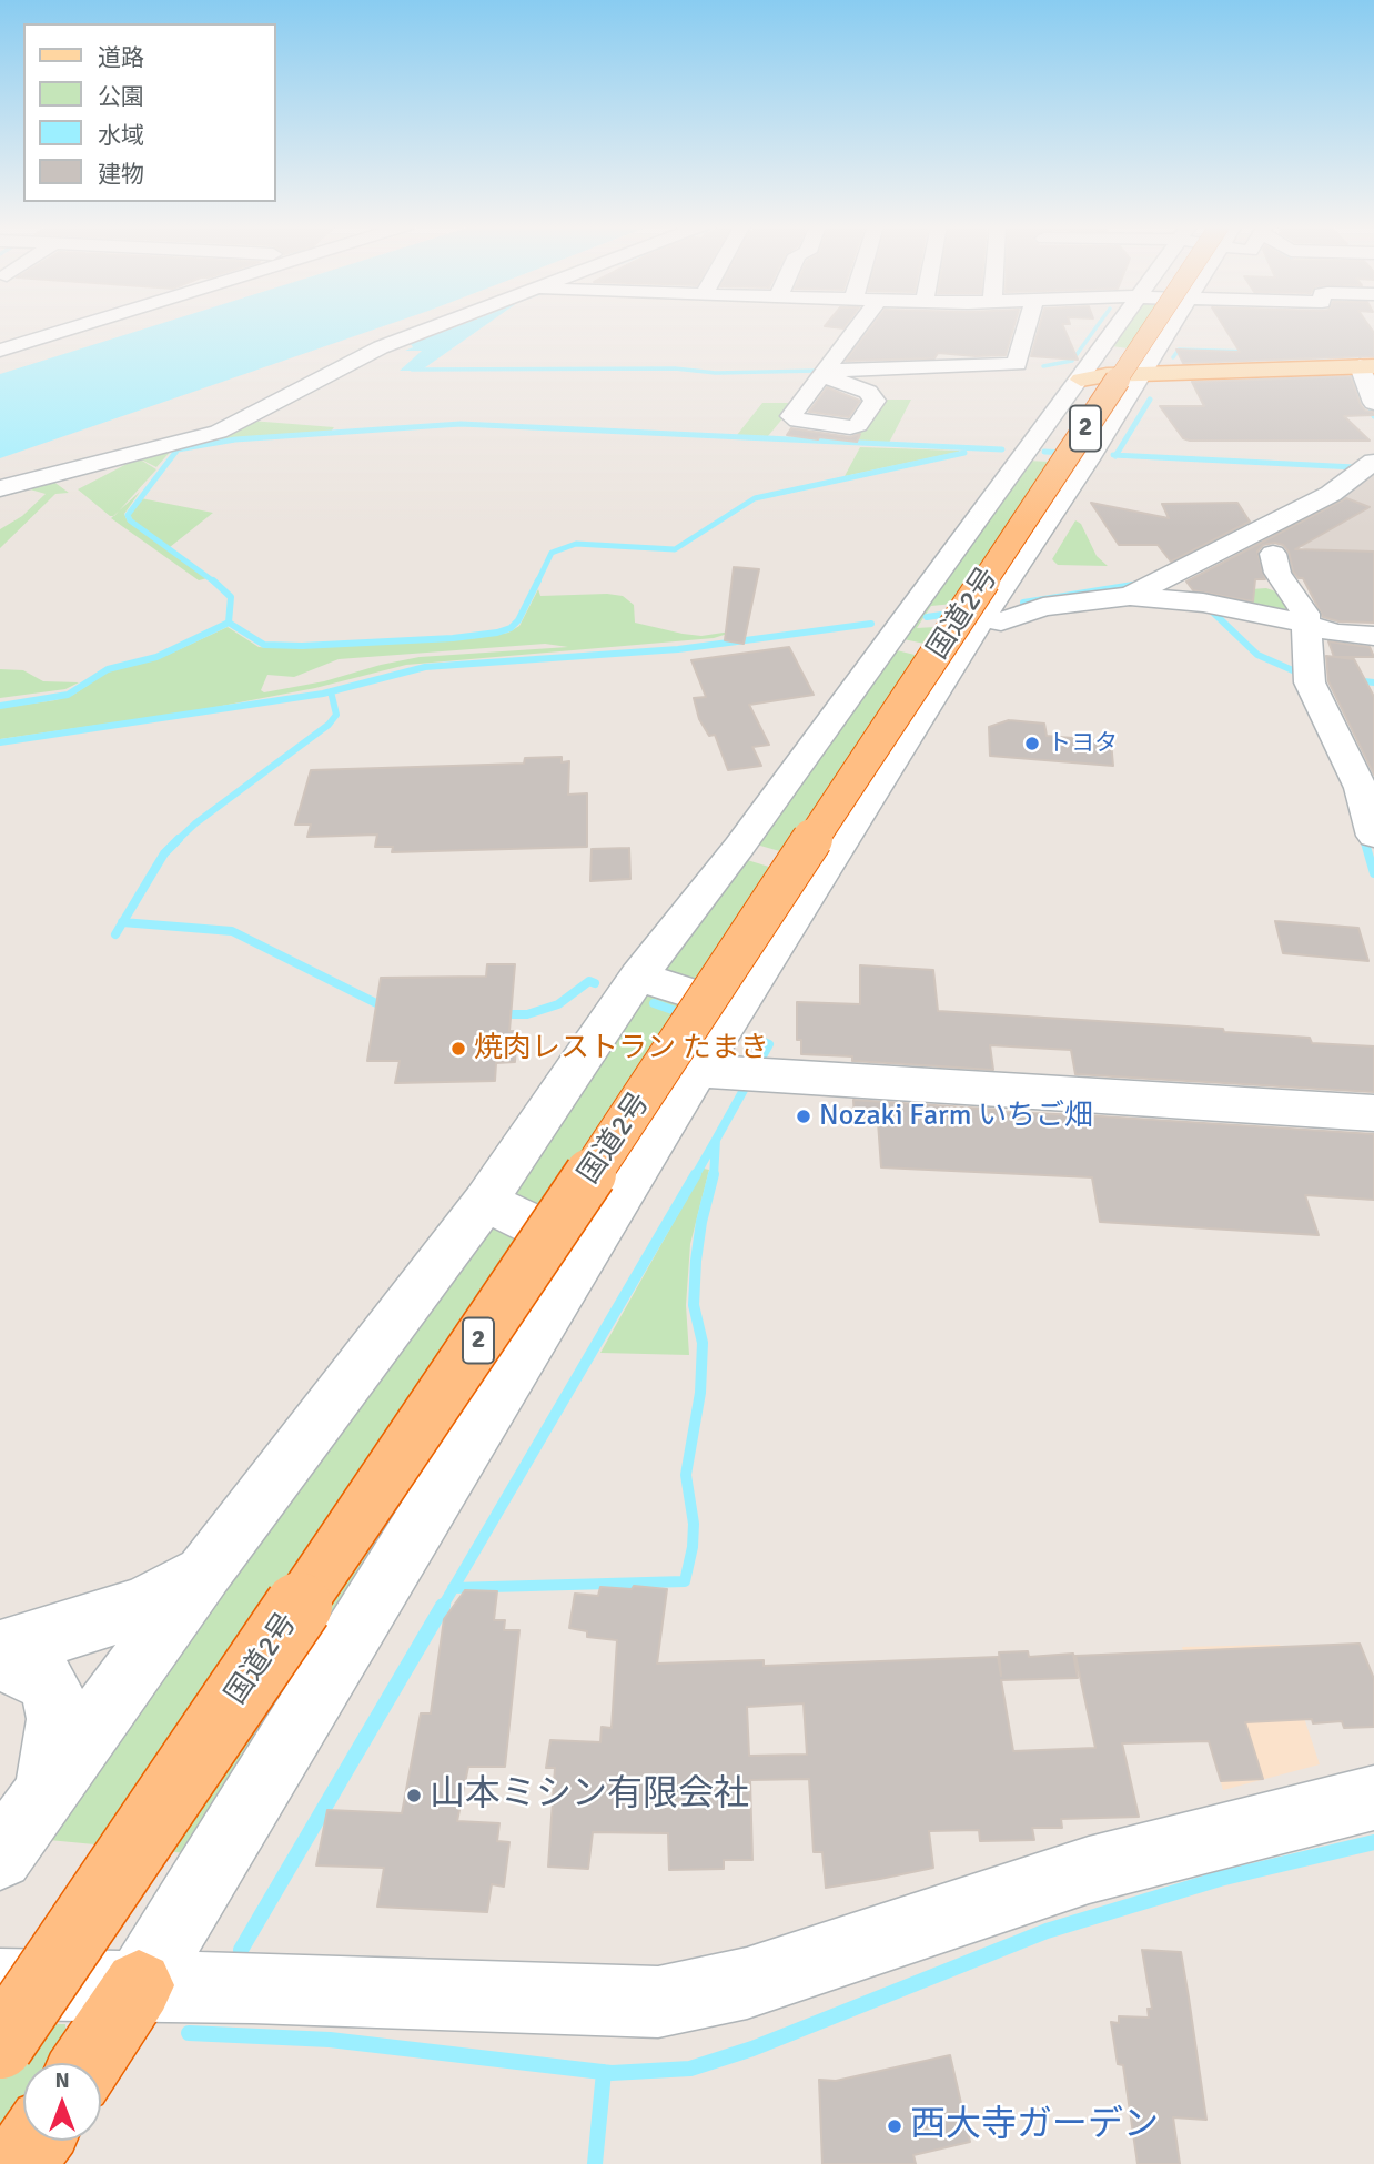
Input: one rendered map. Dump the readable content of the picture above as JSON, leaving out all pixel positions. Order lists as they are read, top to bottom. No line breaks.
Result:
{"streets":{"highway":["2","国道2号"]},"places":["トヨタ","焼肉レストラン たまき","Nozaki Farm いちご畑","山本ミシン有限会社","西大寺ガーデン"],"legend":["道路","公園","水域","建物"],"north":"top"}
